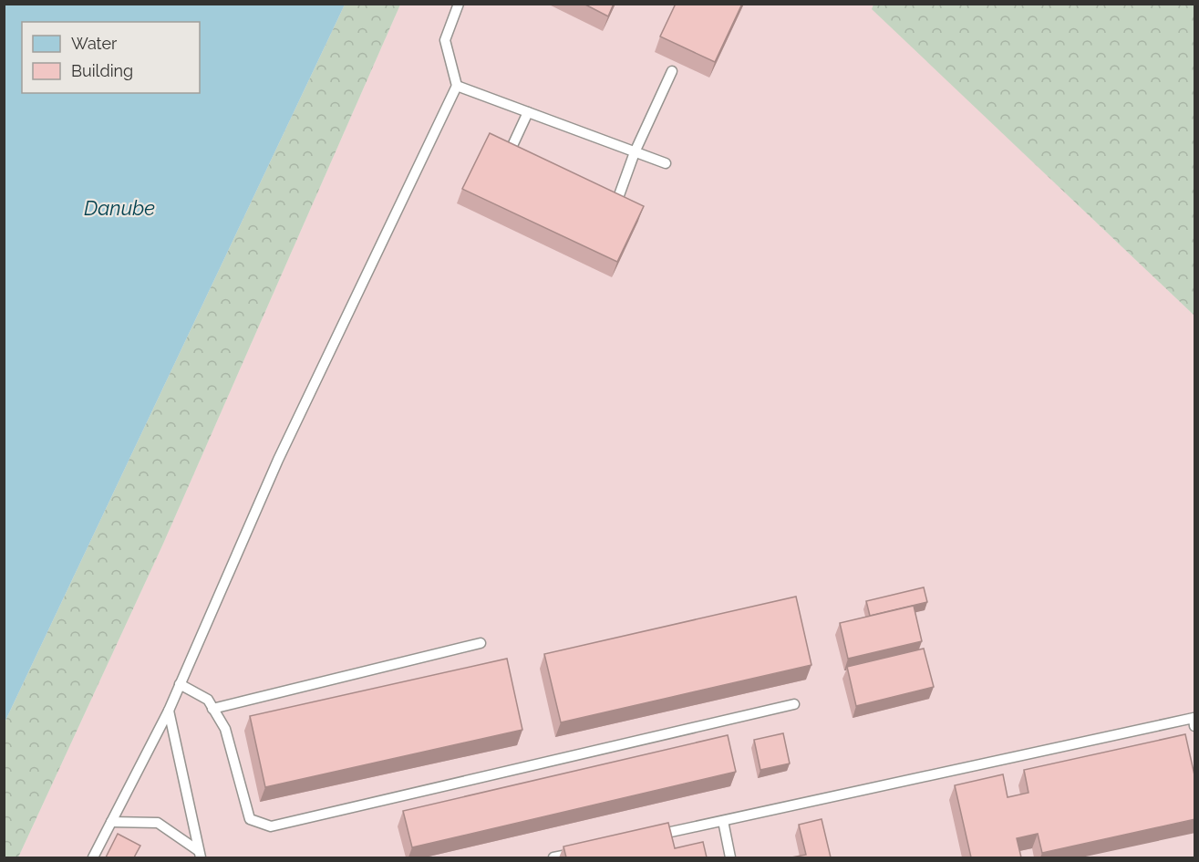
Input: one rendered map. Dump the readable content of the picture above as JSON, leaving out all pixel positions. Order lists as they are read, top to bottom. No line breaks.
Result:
{"water":["Danube"],"legend":["Water","Building"]}
